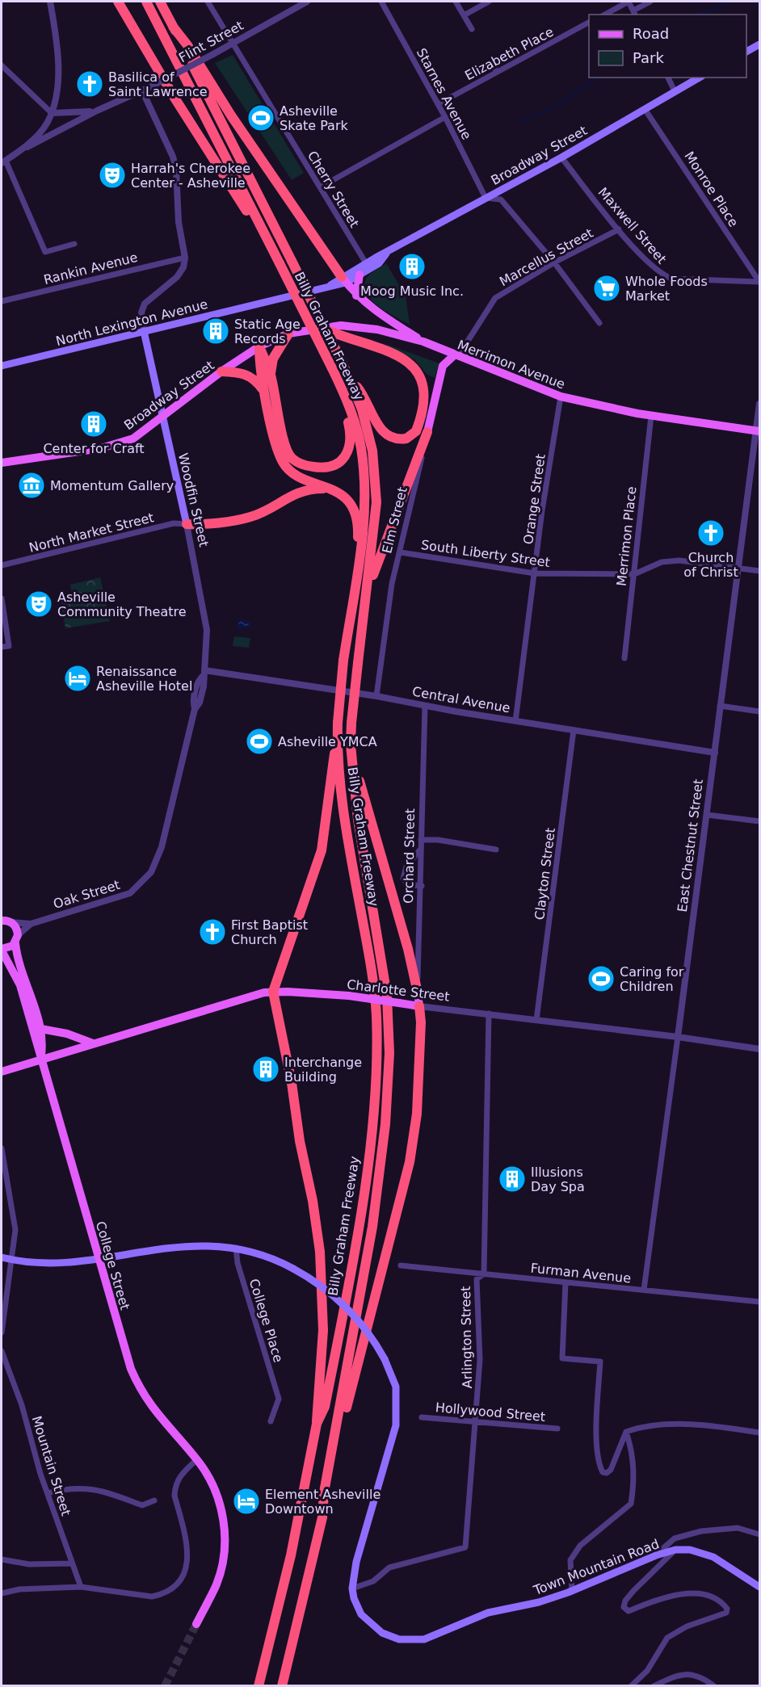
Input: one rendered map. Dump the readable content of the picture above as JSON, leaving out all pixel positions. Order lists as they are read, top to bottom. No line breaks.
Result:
{"streets":{"highway":["Billy Graham Freeway"],"main road":["Broadway Street","North Lexington Avenue","Merrimon Avenue","Woodfin Street","Elm Street","Orchard Street","Charlotte Street","College Street","Town Mountain Road"],"street":["Flint Street","Elizabeth Place","Starnes Avenue","Cherry Street","Monroe Place","Maxwell Street","Marcellus Street","Rankin Avenue","Orange Street","North Market Street","Merrimon Place","South Liberty Street","Central Avenue","East Chestnut Street","Clayton Street","Oak Street","Furman Avenue","College Place","Arlington Street","Hollywood Street","Mountain Street"]},"crossings":[["Flint Street","Cherry Street"],["Elizabeth Place","Starnes Avenue"],["Starnes Avenue","Broadway Street"],["Broadway Street","Cherry Street"],["Broadway Street","Monroe Place"],["Broadway Street","Maxwell Street"],["Broadway Street","North Lexington Avenue"],["Broadway Street","Merrimon Avenue"],["Broadway Street","Woodfin Street"],["Monroe Place","Maxwell Street"],["Maxwell Street","Marcellus Street"],["Marcellus Street","Merrimon Avenue"],["Marcellus Street","Elm Street"],["North Lexington Avenue","Woodfin Street"],["Merrimon Avenue","Orange Street"],["Merrimon Avenue","Elm Street"],["Merrimon Avenue","Merrimon Place"],["Merrimon Avenue","East Chestnut Street"],["Orange Street","South Liberty Street"],["Orange Street","Central Avenue"],["Woodfin Street","North Market Street"],["Woodfin Street","Central Avenue"],["Woodfin Street","Oak Street"],["Elm Street","South Liberty Street"],["Elm Street","Central Avenue"],["Merrimon Place","South Liberty Street"],["South Liberty Street","East Chestnut Street"],["Central Avenue","East Chestnut Street"],["Central Avenue","Orchard Street"],["Central Avenue","Clayton Street"],["East Chestnut Street","Charlotte Street"],["East Chestnut Street","Furman Avenue"],["Orchard Street","Charlotte Street"],["Clayton Street","Charlotte Street"],["Oak Street","College Street"],["Charlotte Street","College Street"],["Charlotte Street","Arlington Street"],["Furman Avenue","Arlington Street"],["College Place","Town Mountain Road"],["Arlington Street","Hollywood Street"],["Arlington Street","Town Mountain Road"]],"places":{"church":["Basilica of Saint Lawrence","Church of Christ","First Baptist Church"],"sports":["Asheville Skate Park","Asheville YMCA","Caring for Children"],"theatre":["Harrah's Cherokee Center - Asheville","Asheville Community Theatre"],"building":["Moog Music Inc.","Static Age Records","Center for Craft","Interchange Building","Illusions Day Spa"],"supermarket":["Whole Foods Market"],"museum":["Momentum Gallery"],"hotel":["Renaissance Asheville Hotel","Element Asheville Downtown"]},"legend":["Road","Park"]}
